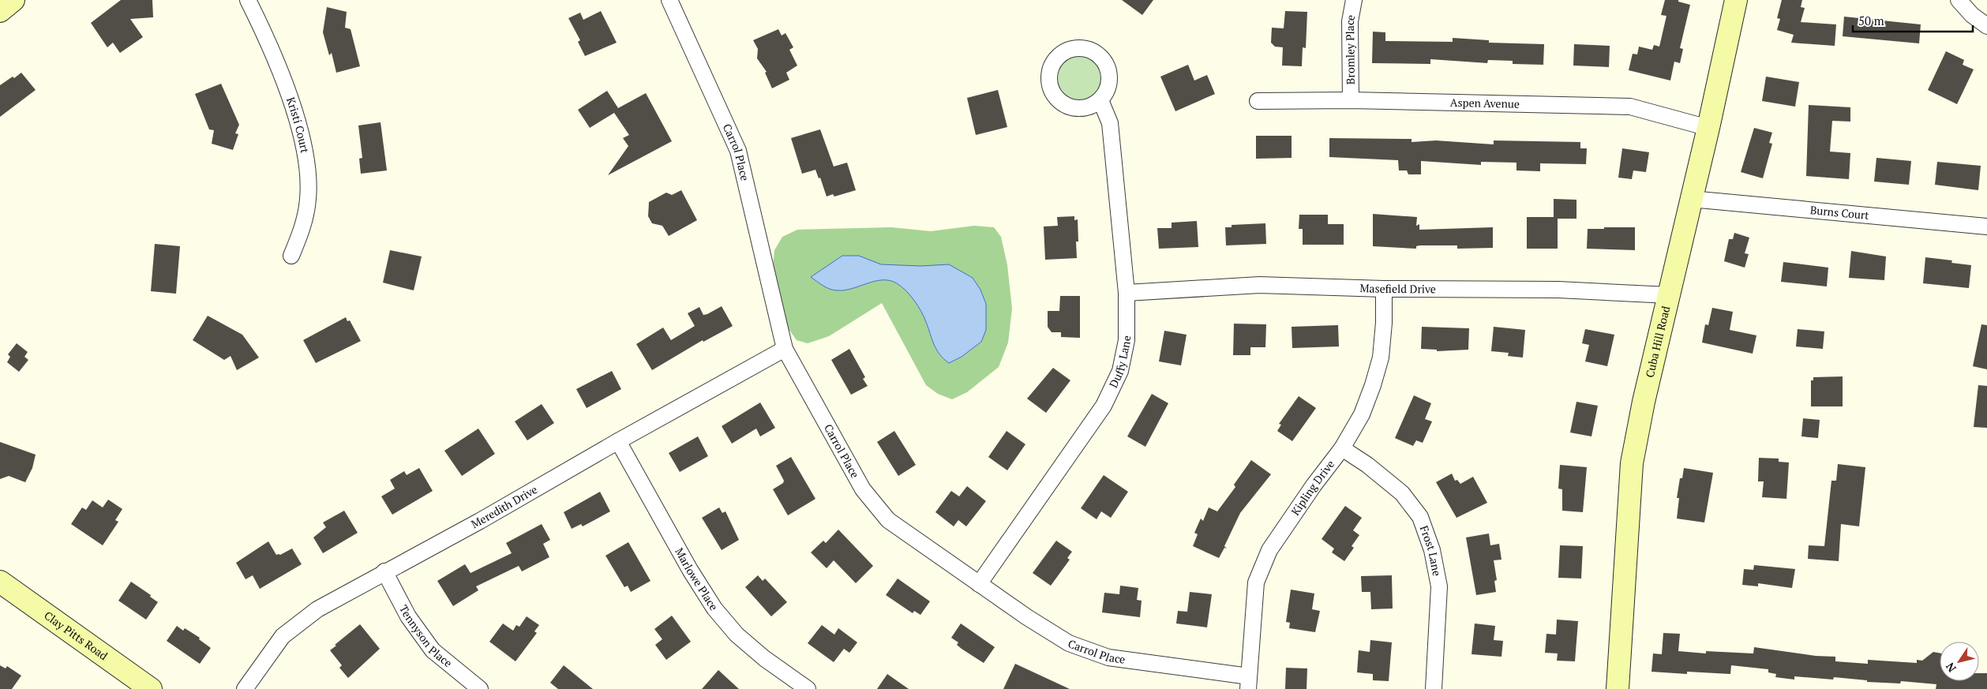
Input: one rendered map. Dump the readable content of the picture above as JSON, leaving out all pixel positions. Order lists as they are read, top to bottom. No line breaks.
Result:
{"streets":{"main road":["Cuba Hill Road","Clay Pitts Road"],"street":["Bromley Place","Aspen Avenue","Kristi Court","Carrol Place","Burns Court","Masefield Drive","Duffy Lane","Kipling Drive","Meredith Drive","Frost Lane","Marlowe Place","Tennyson Place"]},"crossings":[["Bromley Place","Aspen Avenue"],["Aspen Avenue","Cuba Hill Road"],["Carrol Place","Duffy Lane"],["Carrol Place","Kipling Drive"],["Carrol Place","Meredith Drive"],["Burns Court","Cuba Hill Road"],["Masefield Drive","Cuba Hill Road"],["Masefield Drive","Duffy Lane"],["Masefield Drive","Kipling Drive"],["Kipling Drive","Frost Lane"],["Meredith Drive","Marlowe Place"],["Meredith Drive","Tennyson Place"]],"scale_bar":"50 m","north":"bottom left"}
